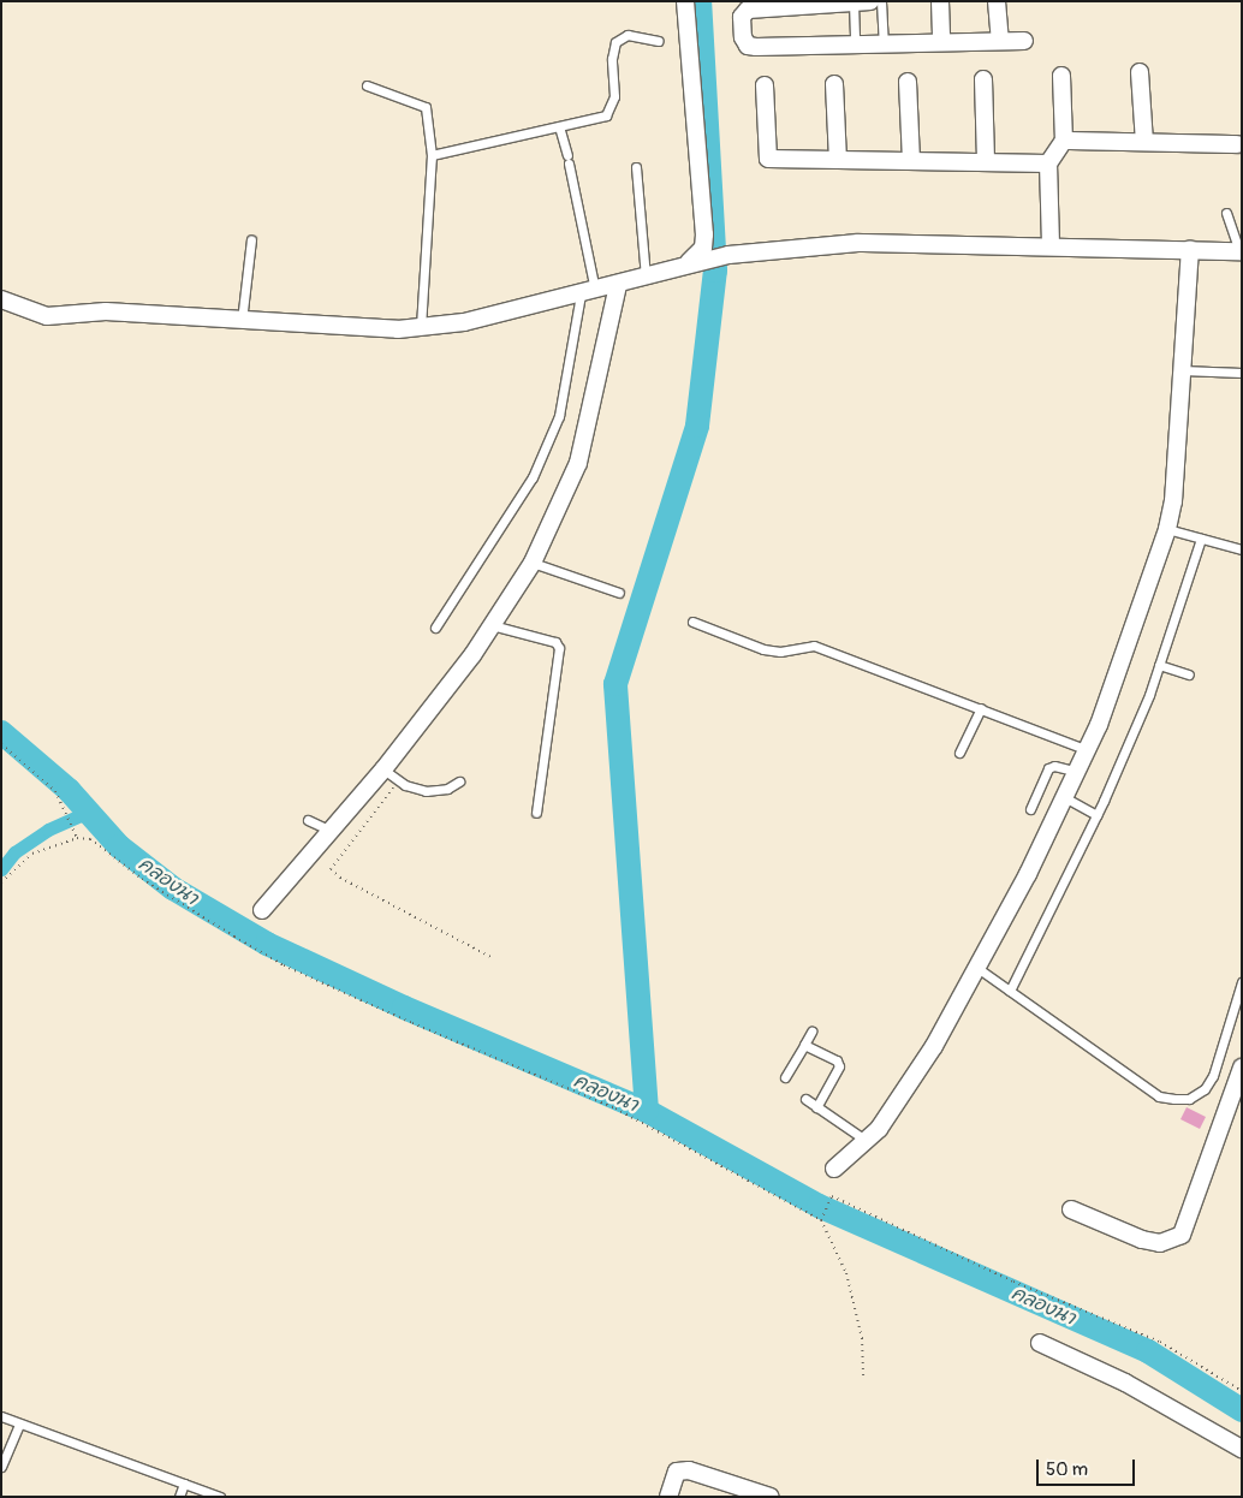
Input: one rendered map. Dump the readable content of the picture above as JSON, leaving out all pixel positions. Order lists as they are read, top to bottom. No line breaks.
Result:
{"water":["คลองนา"],"scale_bar":"50 m"}
